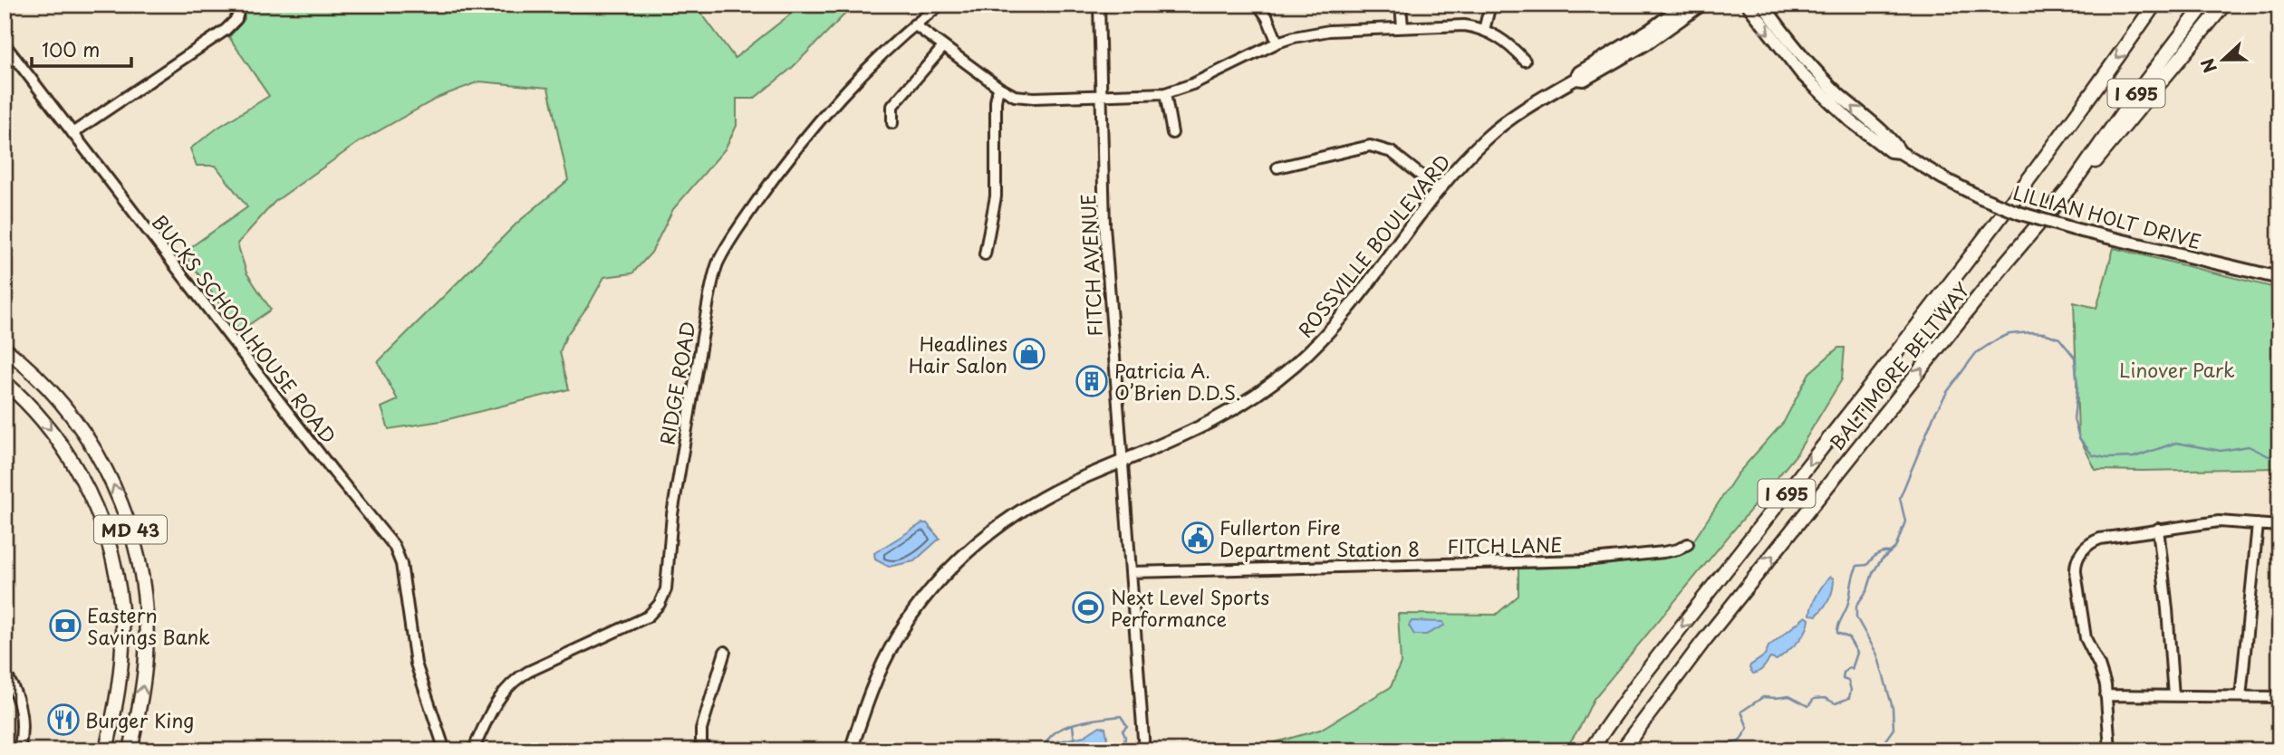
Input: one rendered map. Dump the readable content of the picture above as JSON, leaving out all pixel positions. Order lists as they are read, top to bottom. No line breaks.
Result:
{"streets":{"highway":["I 695","BALTIMORE BELTWAY","MD 43"],"main road":["LILLIAN HOLT DRIVE","ROSSVILLE BOULEVARD"],"street":["FITCH AVENUE","BUCKS SCHOOLHOUSE ROAD","RIDGE ROAD","FITCH LANE"]},"crossings":[["ROSSVILLE BOULEVARD","FITCH AVENUE"],["FITCH AVENUE","FITCH LANE"]],"parks":["Linover Park"],"places":{"shop":["Headlines Hair Salon"],"building":["Patricia A. O’Brien D.D.S."],"public building":["Fullerton Fire Department Station 8"],"sports":["Next Level Sports Performance"],"bank":["Eastern Savings Bank"],"restaurant":["Burger King"]},"scale_bar":"100 m","north":"left"}
